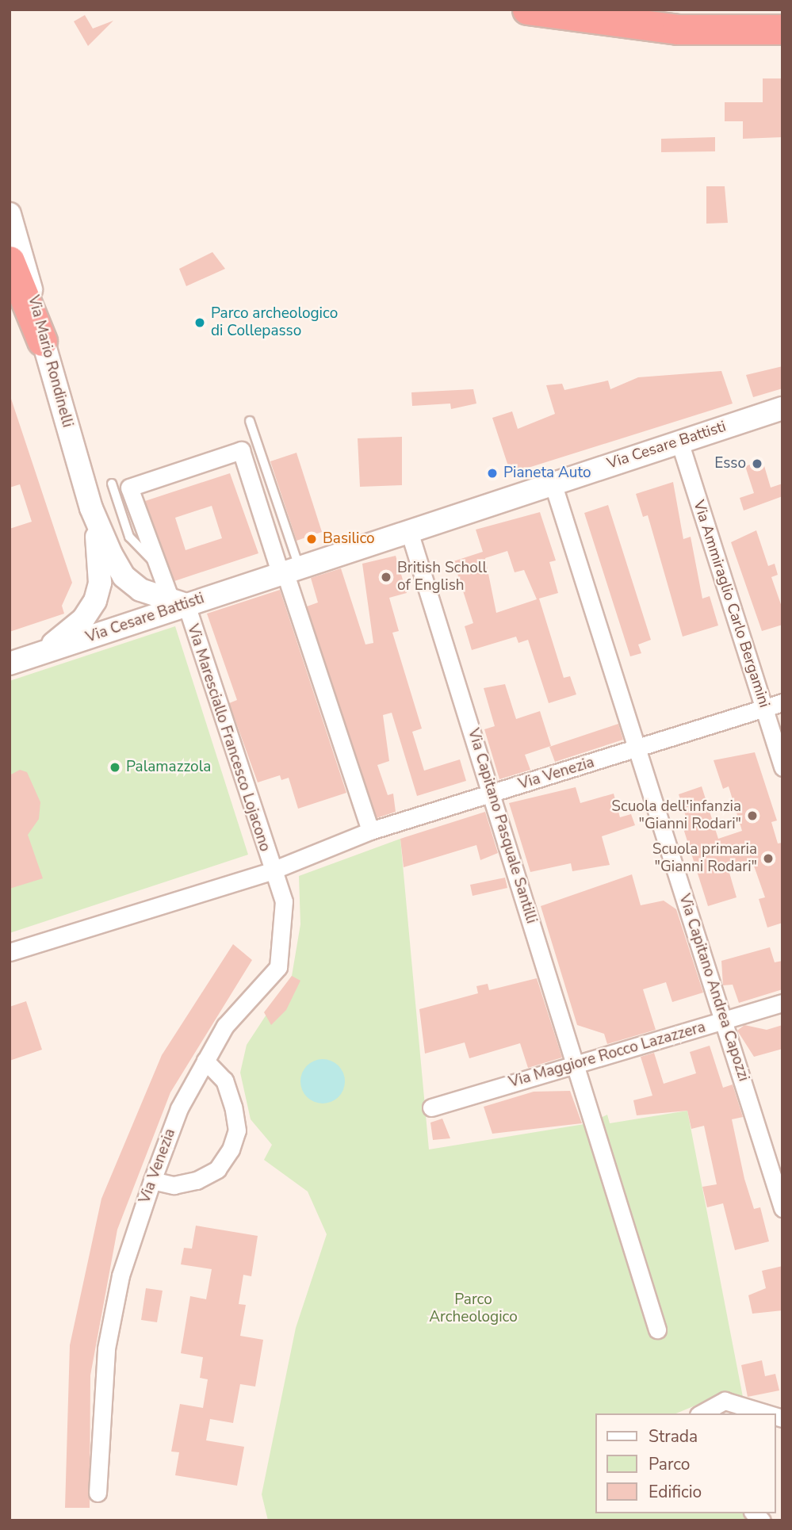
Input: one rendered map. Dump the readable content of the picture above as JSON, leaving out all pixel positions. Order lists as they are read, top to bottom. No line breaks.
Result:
{"streets":{"main road":["Via Mario Rondinelli","Via Cesare Battisti"],"street":["Via Ammiraglio Carlo Bergamini","Via Maresciallo Francesco Lojacono","Via Venezia","Via Capitano Pasquale Santilli","Via Capitano Andrea Capozzi","Via Maggiore Rocco Lazazzera"]},"crossings":[["Via Mario Rondinelli","Via Cesare Battisti"],["Via Mario Rondinelli","Via Maresciallo Francesco Lojacono"],["Via Cesare Battisti","Via Ammiraglio Carlo Bergamini"],["Via Cesare Battisti","Via Maresciallo Francesco Lojacono"],["Via Cesare Battisti","Via Capitano Pasquale Santilli"],["Via Cesare Battisti","Via Capitano Andrea Capozzi"],["Via Ammiraglio Carlo Bergamini","Via Venezia"],["Via Maresciallo Francesco Lojacono","Via Venezia"],["Via Venezia","Via Capitano Pasquale Santilli"],["Via Venezia","Via Capitano Andrea Capozzi"],["Via Capitano Pasquale Santilli","Via Maggiore Rocco Lazazzera"],["Via Capitano Andrea Capozzi","Via Maggiore Rocco Lazazzera"]],"parks":["Parco Archeologico"],"places":["Parco archeologico di Collepasso","Esso","Pianeta Auto","Basilico","British Scholl of English","Palamazzola","Scuola dell'infanzia \"Gianni Rodari\"","Scuola primaria \"Gianni Rodari\""],"legend":["Strada","Parco","Edificio"]}
